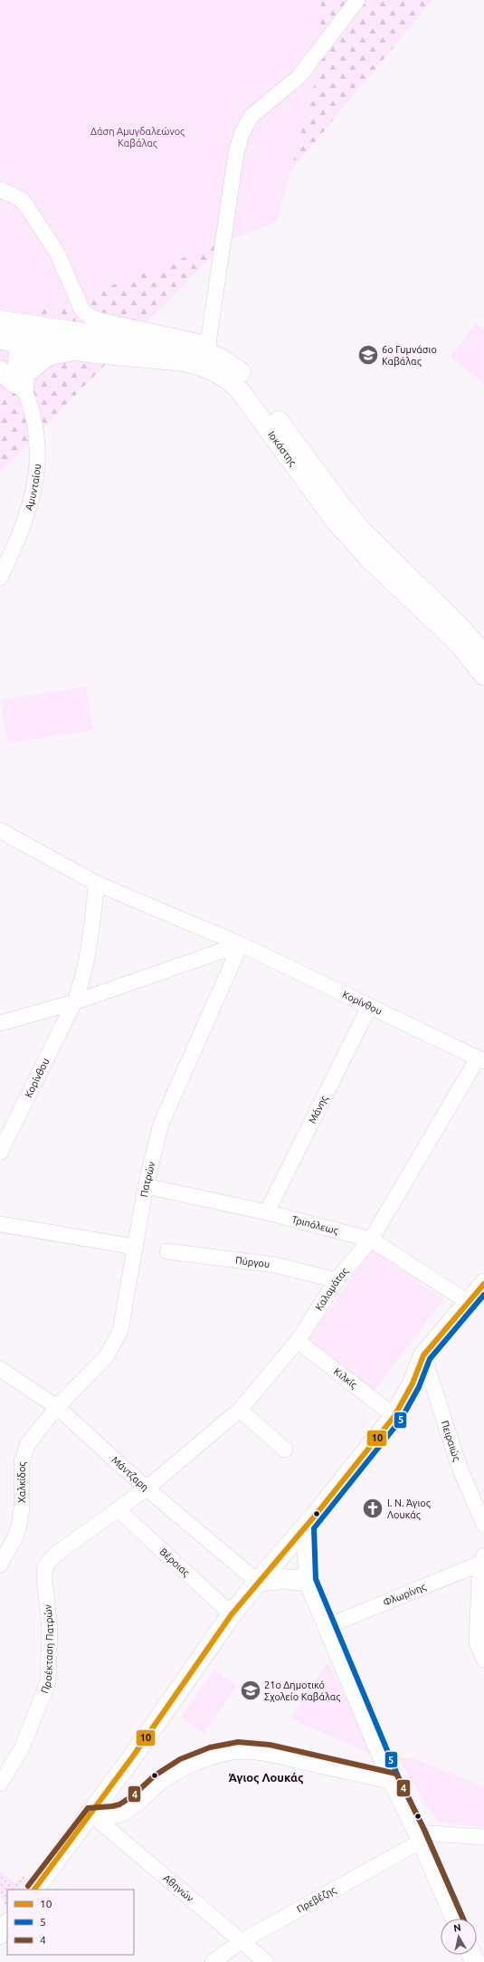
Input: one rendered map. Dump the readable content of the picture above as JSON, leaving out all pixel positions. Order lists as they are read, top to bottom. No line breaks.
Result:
{"streets":{"street":["Ιοκάστης","Αμυνταίου","Κορίνθου","Μάνης","Πατρών","Τριπόλεως","Πύργου","Καλαμάτας","Κιλκίς","Πειραιώς","Μάντζαρη","Χαλκίδος","Βέροιας","Φλωρίνης","Προέκταση Πατρών","Αθηνών","Πρεβέζης"]},"crossings":[["Ιοκάστης","Αμυνταίου"],["Κορίνθου","Μάνης"],["Κορίνθου","Πατρών"],["Κορίνθου","Καλαμάτας"],["Μάνης","Τριπόλεως"],["Πατρών","Τριπόλεως"],["Πατρών","Μάντζαρη"],["Πατρών","Χαλκίδος"],["Τριπόλεως","Καλαμάτας"],["Πύργου","Καλαμάτας"],["Καλαμάτας","Κιλκίς"],["Καλαμάτας","Μάντζαρη"],["Καλαμάτας","Προέκταση Πατρών"],["Μάντζαρη","Χαλκίδος"],["Μάντζαρη","Προέκταση Πατρών"],["Βέροιας","Προέκταση Πατρών"],["Αθηνών","Πρεβέζης"]],"districts":["Άγιος Λουκάς"],"parks":["Δάση Αμυγδαλεώνος Καβάλας"],"places":{"school or university":["6ο Γυμνάσιο Καβάλας","21ο Δημοτικό Σχολείο Καβάλας"],"church":["Ι. Ν. Άγιος Λουκάς"]},"lines":["transit line 10","transit line 5","transit line 4"],"legend":["10","5","4"],"north":"top"}
